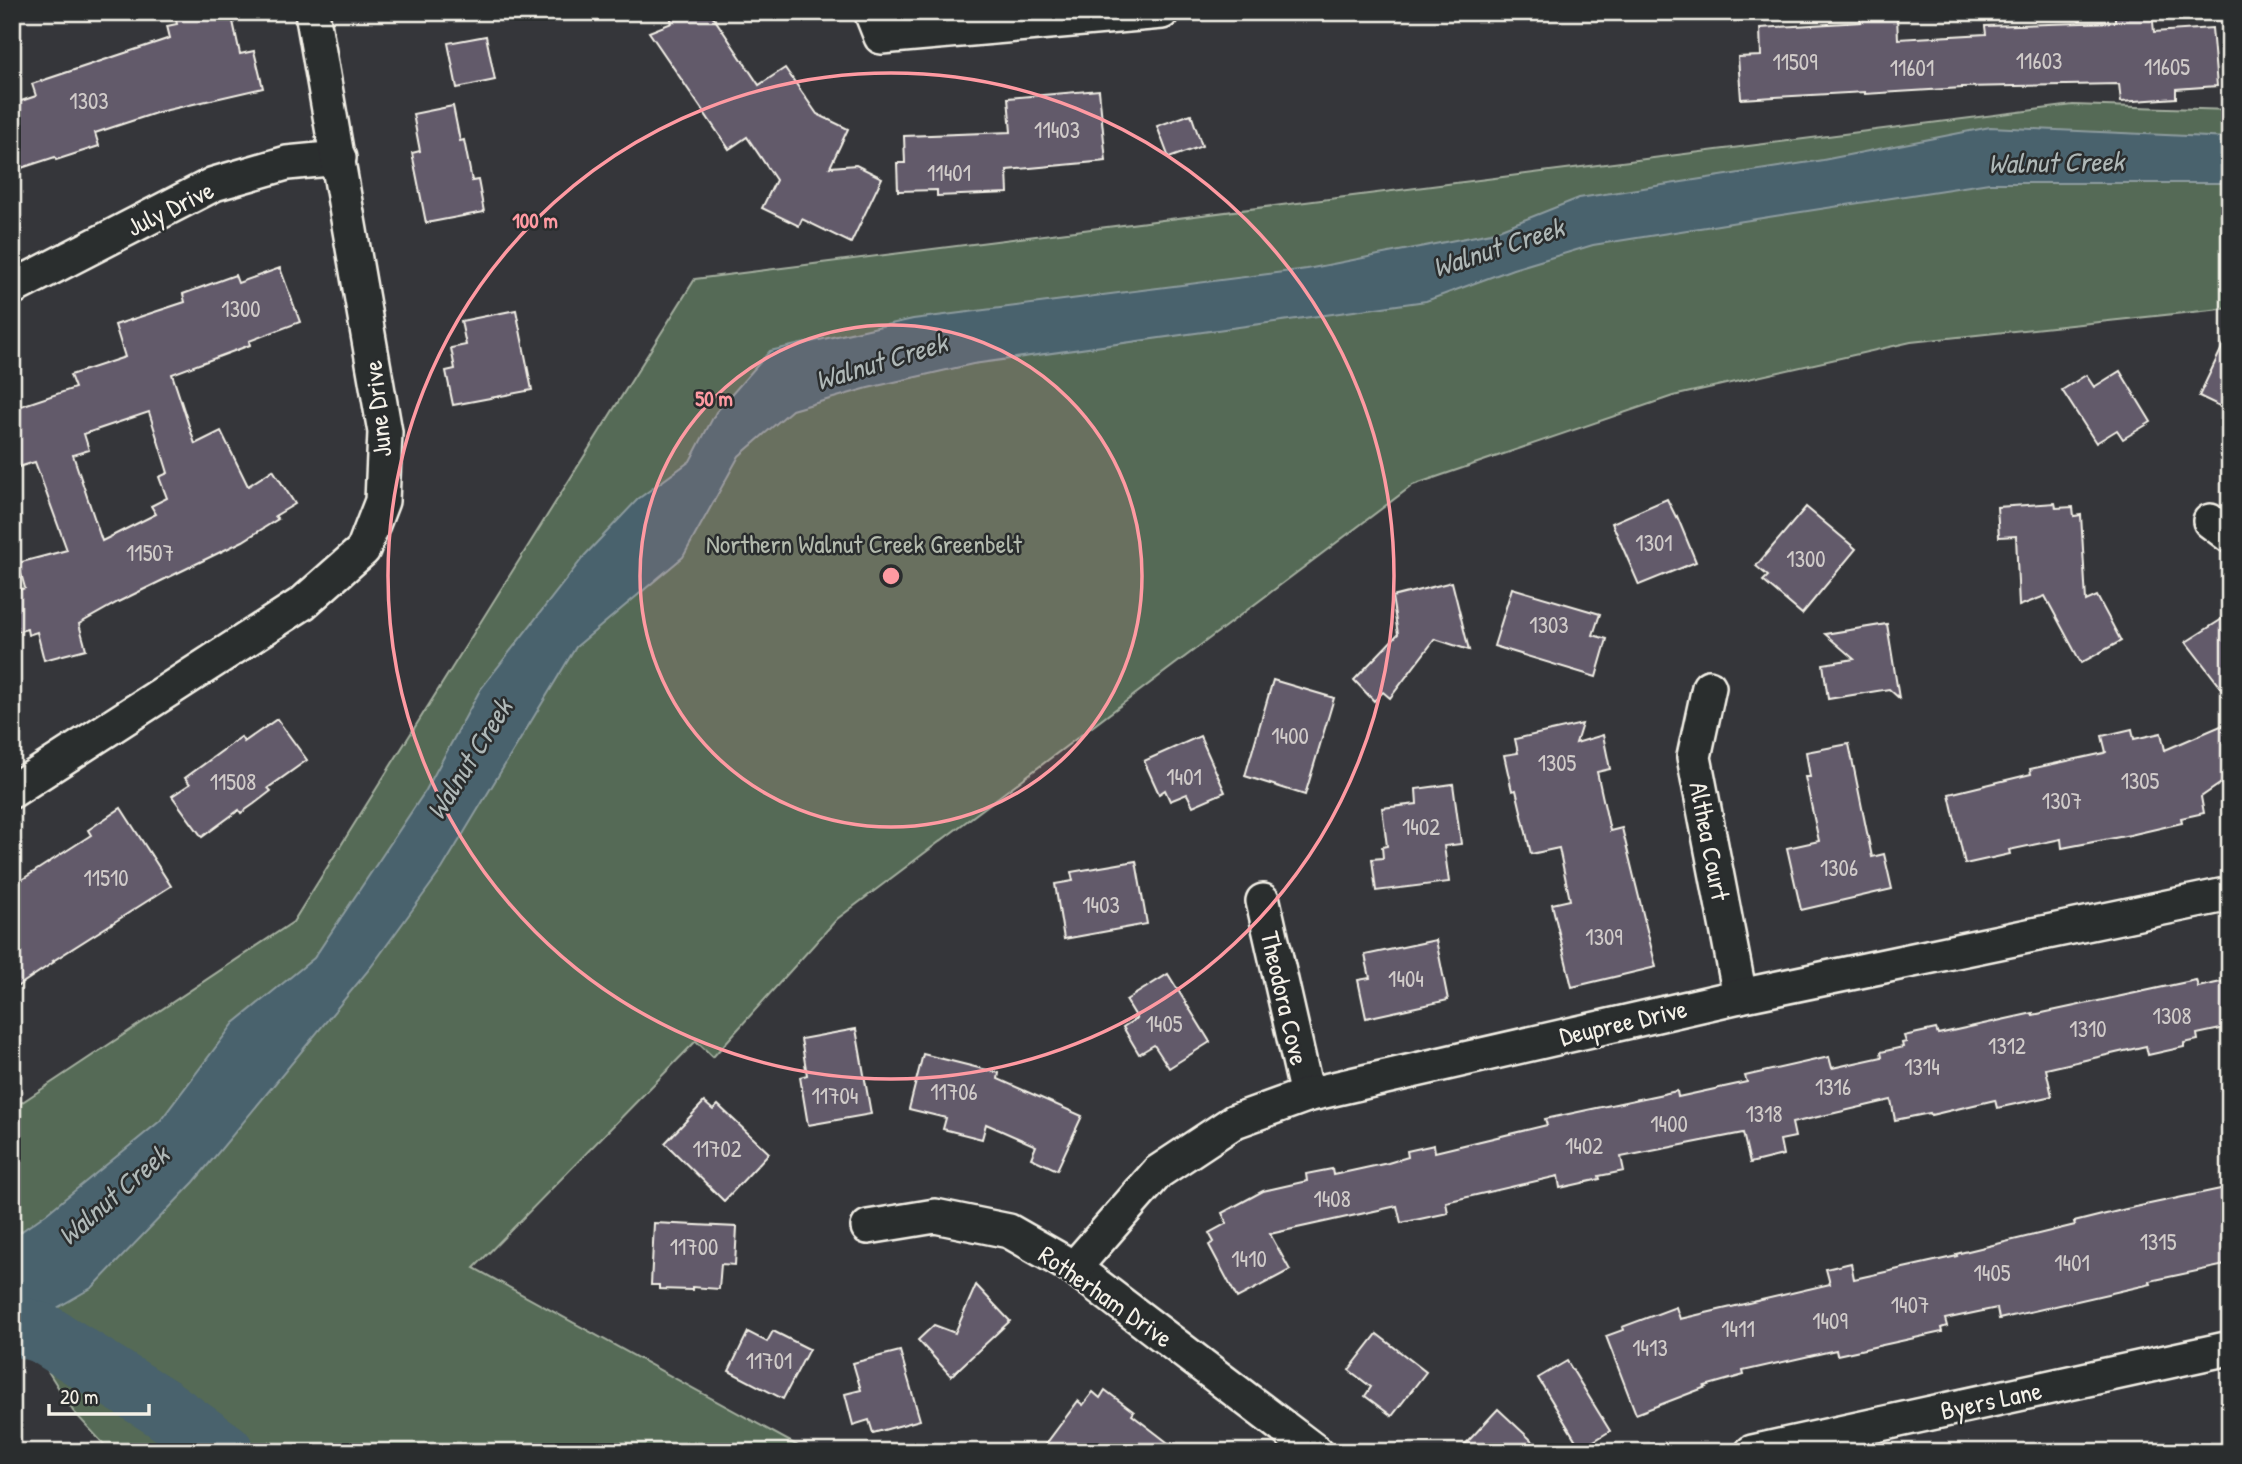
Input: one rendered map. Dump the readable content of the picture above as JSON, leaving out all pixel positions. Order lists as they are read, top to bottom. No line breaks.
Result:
{"streets":{"street":["July Drive","June Drive","Althea Court","Theodora Cove","Deupree Drive","Rotherham Drive","Byers Lane"]},"crossings":[["July Drive","June Drive"],["Althea Court","Deupree Drive"],["Theodora Cove","Deupree Drive"],["Deupree Drive","Rotherham Drive"]],"water":["Walnut Creek"],"parks":["Northern Walnut Creek Greenbelt"],"house_numbers":["11603","11509","11605","11601","1303","11403","11401","1300","1301","11507","1300","1303","1400","1305","1401","1305","11508","1307","1402","1306","11510","1403","1309","1404","1308","1405","1310","1312","1314","1316","11706","11704","1318","1400","1402","11702","1408","1315","11700","1410","1401","1405","1407","1409","1411","1413","11701"],"scale_bar":"20 m","rings":["100 m","50 m"]}
